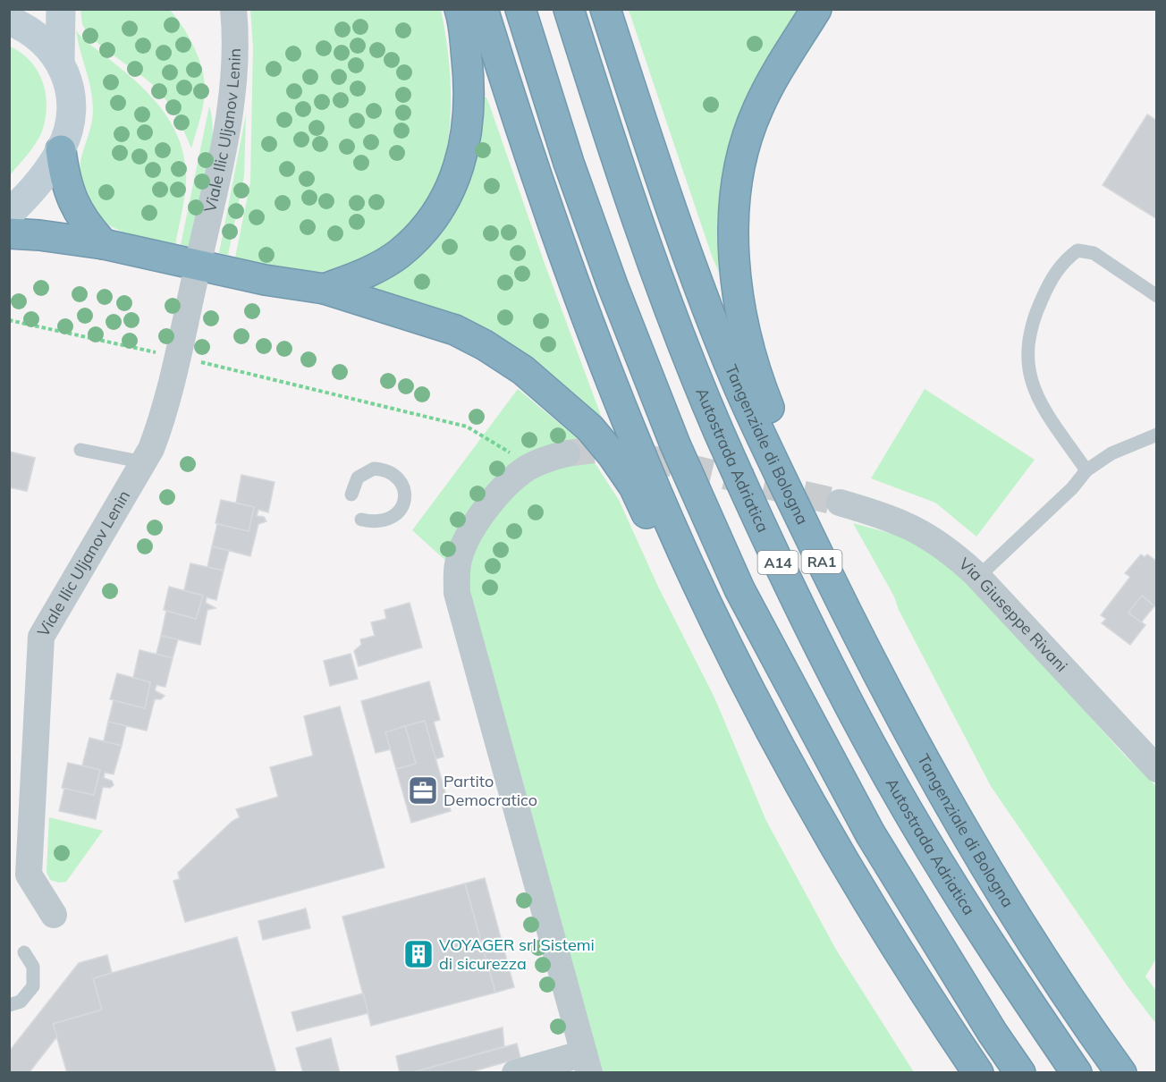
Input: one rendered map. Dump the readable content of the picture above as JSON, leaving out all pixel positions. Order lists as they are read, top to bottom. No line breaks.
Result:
{"streets":{"highway":["Tangenziale di Bologna","Autostrada Adriatica","RA1","A14"],"street":["Viale Ilic Uljanov Lenin","Via Giuseppe Rivani"]},"places":{"office":["Partito Democratico"],"building":["VOYAGER srl Sistemi di sicurezza"]}}
